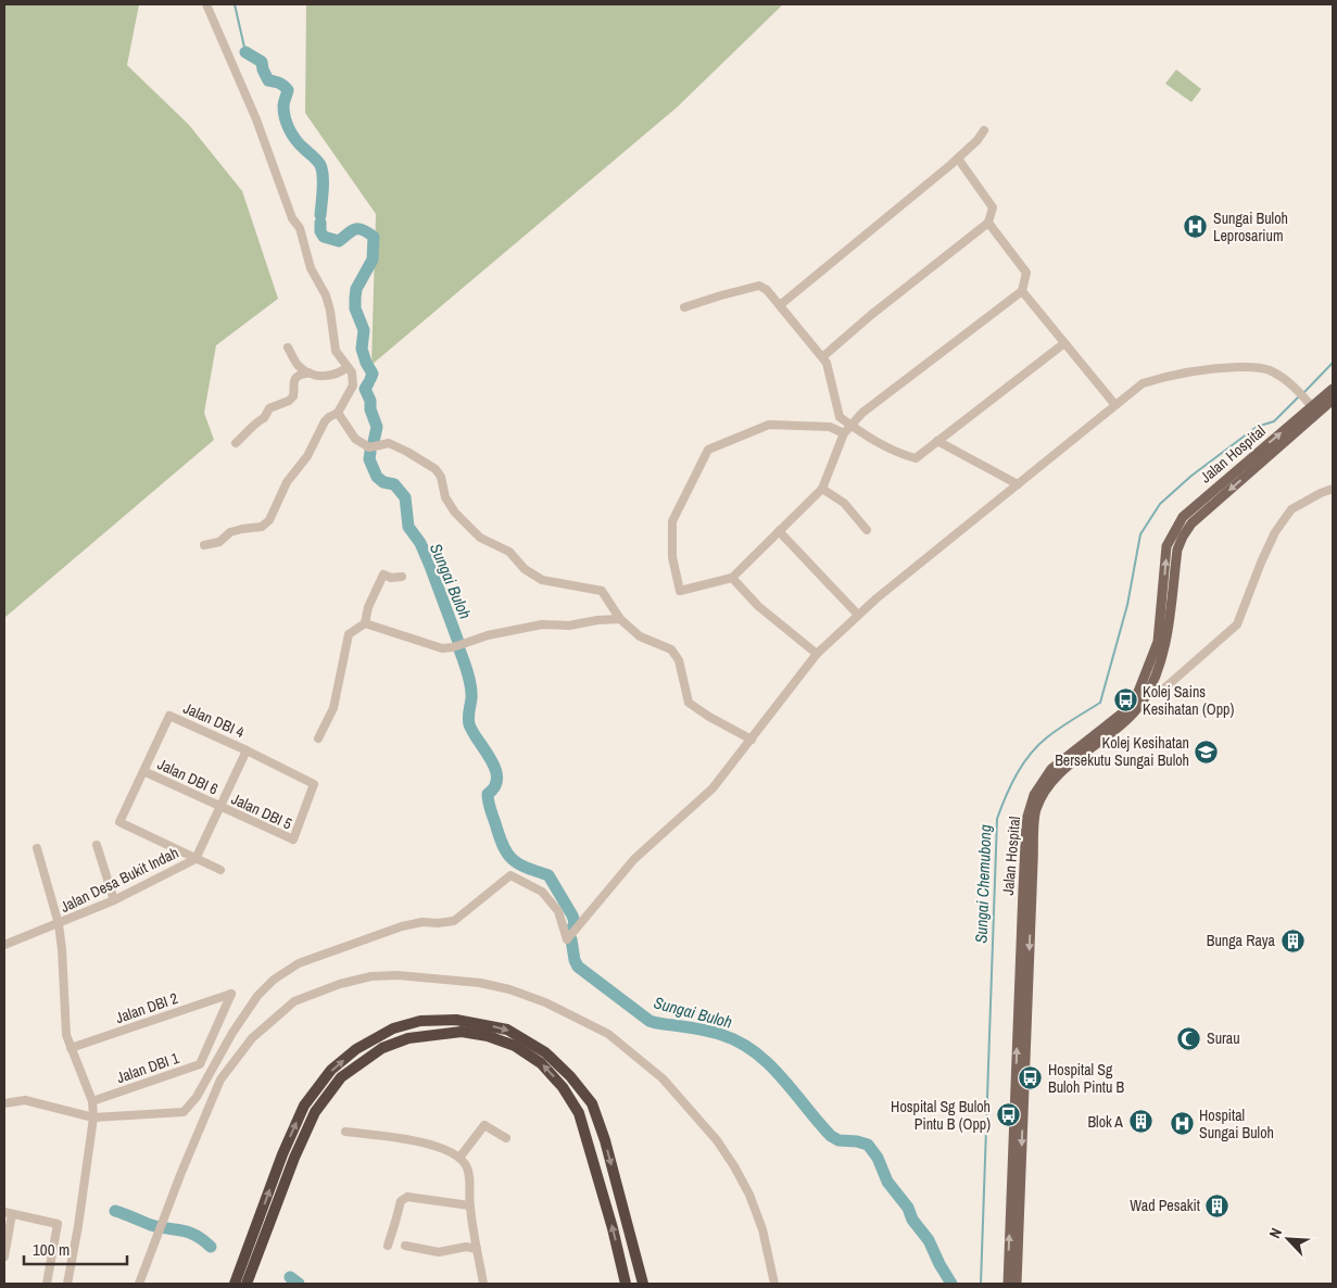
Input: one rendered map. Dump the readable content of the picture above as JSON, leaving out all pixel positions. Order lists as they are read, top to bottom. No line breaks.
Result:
{"streets":{"main road":["Jalan Hospital"],"street":["Jalan DBI 4","Jalan DBI 6","Jalan DBI 5","Jalan Desa Bukit Indah","Jalan DBI 2","Jalan DBI 1"]},"crossings":[["Jalan DBI 4","Jalan DBI 6"],["Jalan DBI 4","Jalan DBI 5"],["Jalan DBI 4","Jalan Desa Bukit Indah"],["Jalan DBI 6","Jalan DBI 5"],["Jalan DBI 6","Jalan Desa Bukit Indah"],["Jalan DBI 5","Jalan Desa Bukit Indah"],["Jalan DBI 2","Jalan DBI 1"]],"water":["Sungai Buloh","Sungai Chemubong"],"places":{"hospital":["Sungai Buloh Leprosarium","Hospital Sungai Buloh"],"bus stop":["Kolej Sains Kesihatan (Opp)","Hospital Sg Buloh Pintu B","Hospital Sg Buloh Pintu B (Opp)"],"school or university":["Kolej Kesihatan Bersekutu Sungai Buloh"],"building":["Bunga Raya","Blok A","Wad Pesakit"],"mosque":["Surau"]},"scale_bar":"100 m","north":"top left"}
